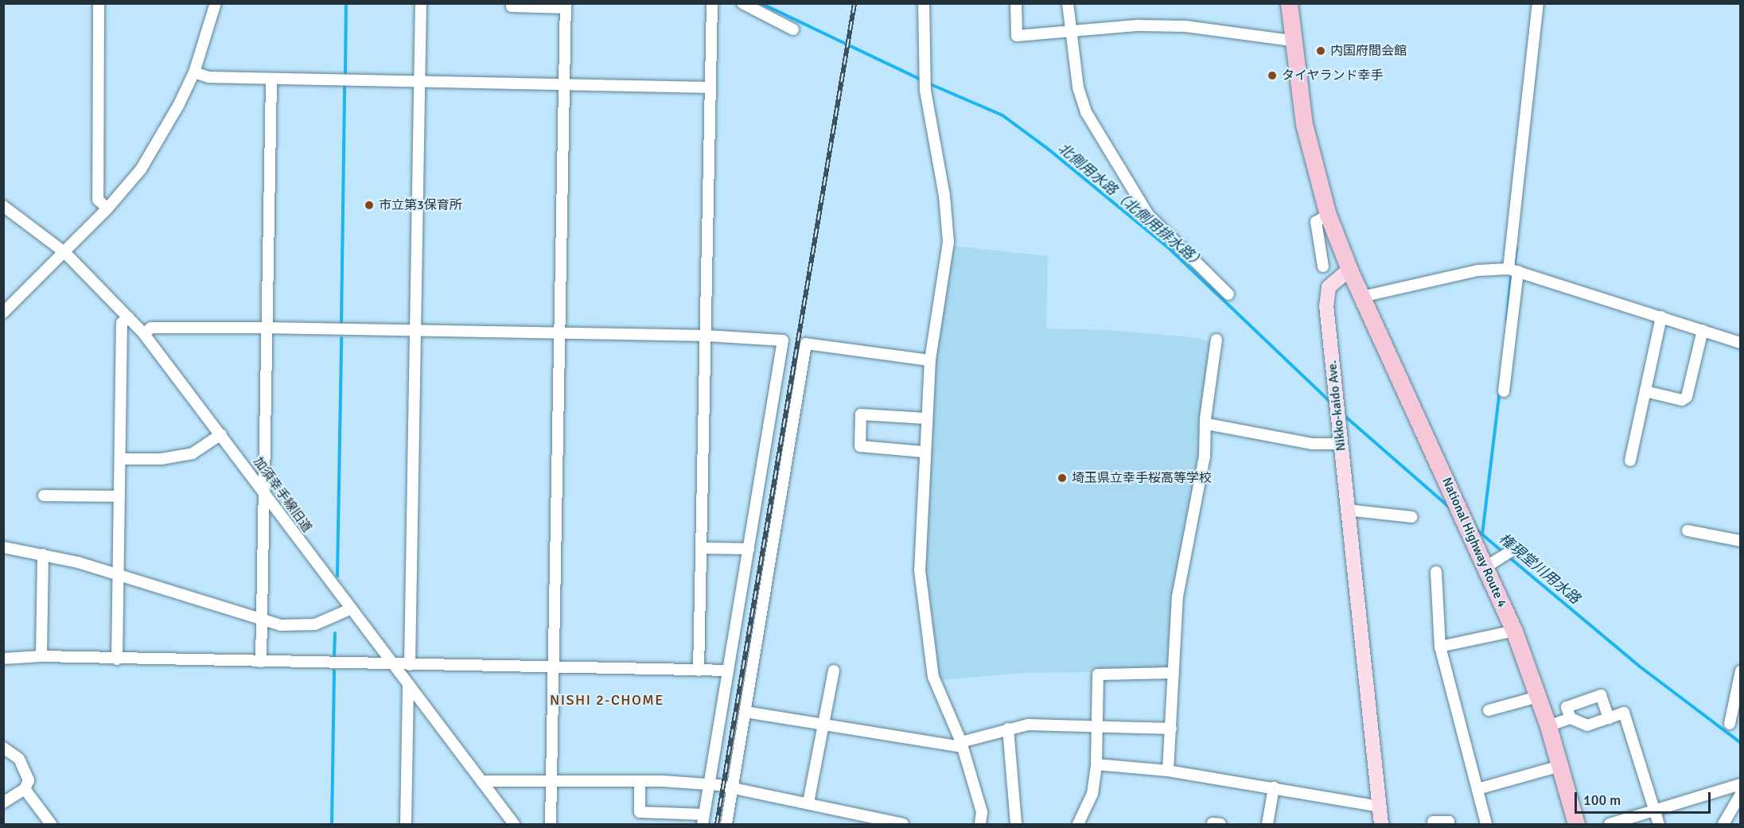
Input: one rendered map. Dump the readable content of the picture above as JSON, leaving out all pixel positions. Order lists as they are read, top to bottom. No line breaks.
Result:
{"streets":{"highway":["National Highway Route 4"],"main road":["Nikko-kaido Ave."],"street":["加須幸手線旧道"]},"crossings":[["Nikko-kaido Ave.","National Highway Route 4"]],"districts":["NISHI 2-CHOME"],"water":["北側用水路（北側用排水路）","権現堂川用水路"],"places":["内国府間会館","タイヤランド幸手","市立第3保育所","埼玉県立幸手桜高等学校"],"scale_bar":"100 m"}
